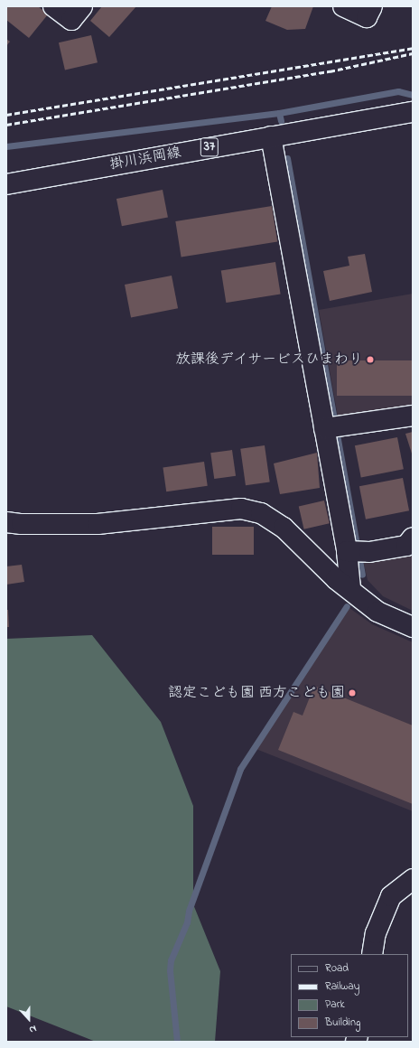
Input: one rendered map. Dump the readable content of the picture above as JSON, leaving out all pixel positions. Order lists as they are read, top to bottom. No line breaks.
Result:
{"streets":{"street":["37","掛川浜岡線"]},"places":["放課後デイサービスひまわり","認定こども園 西方こども園"],"legend":["Road","Railway","Park","Building"],"north":"bottom"}
